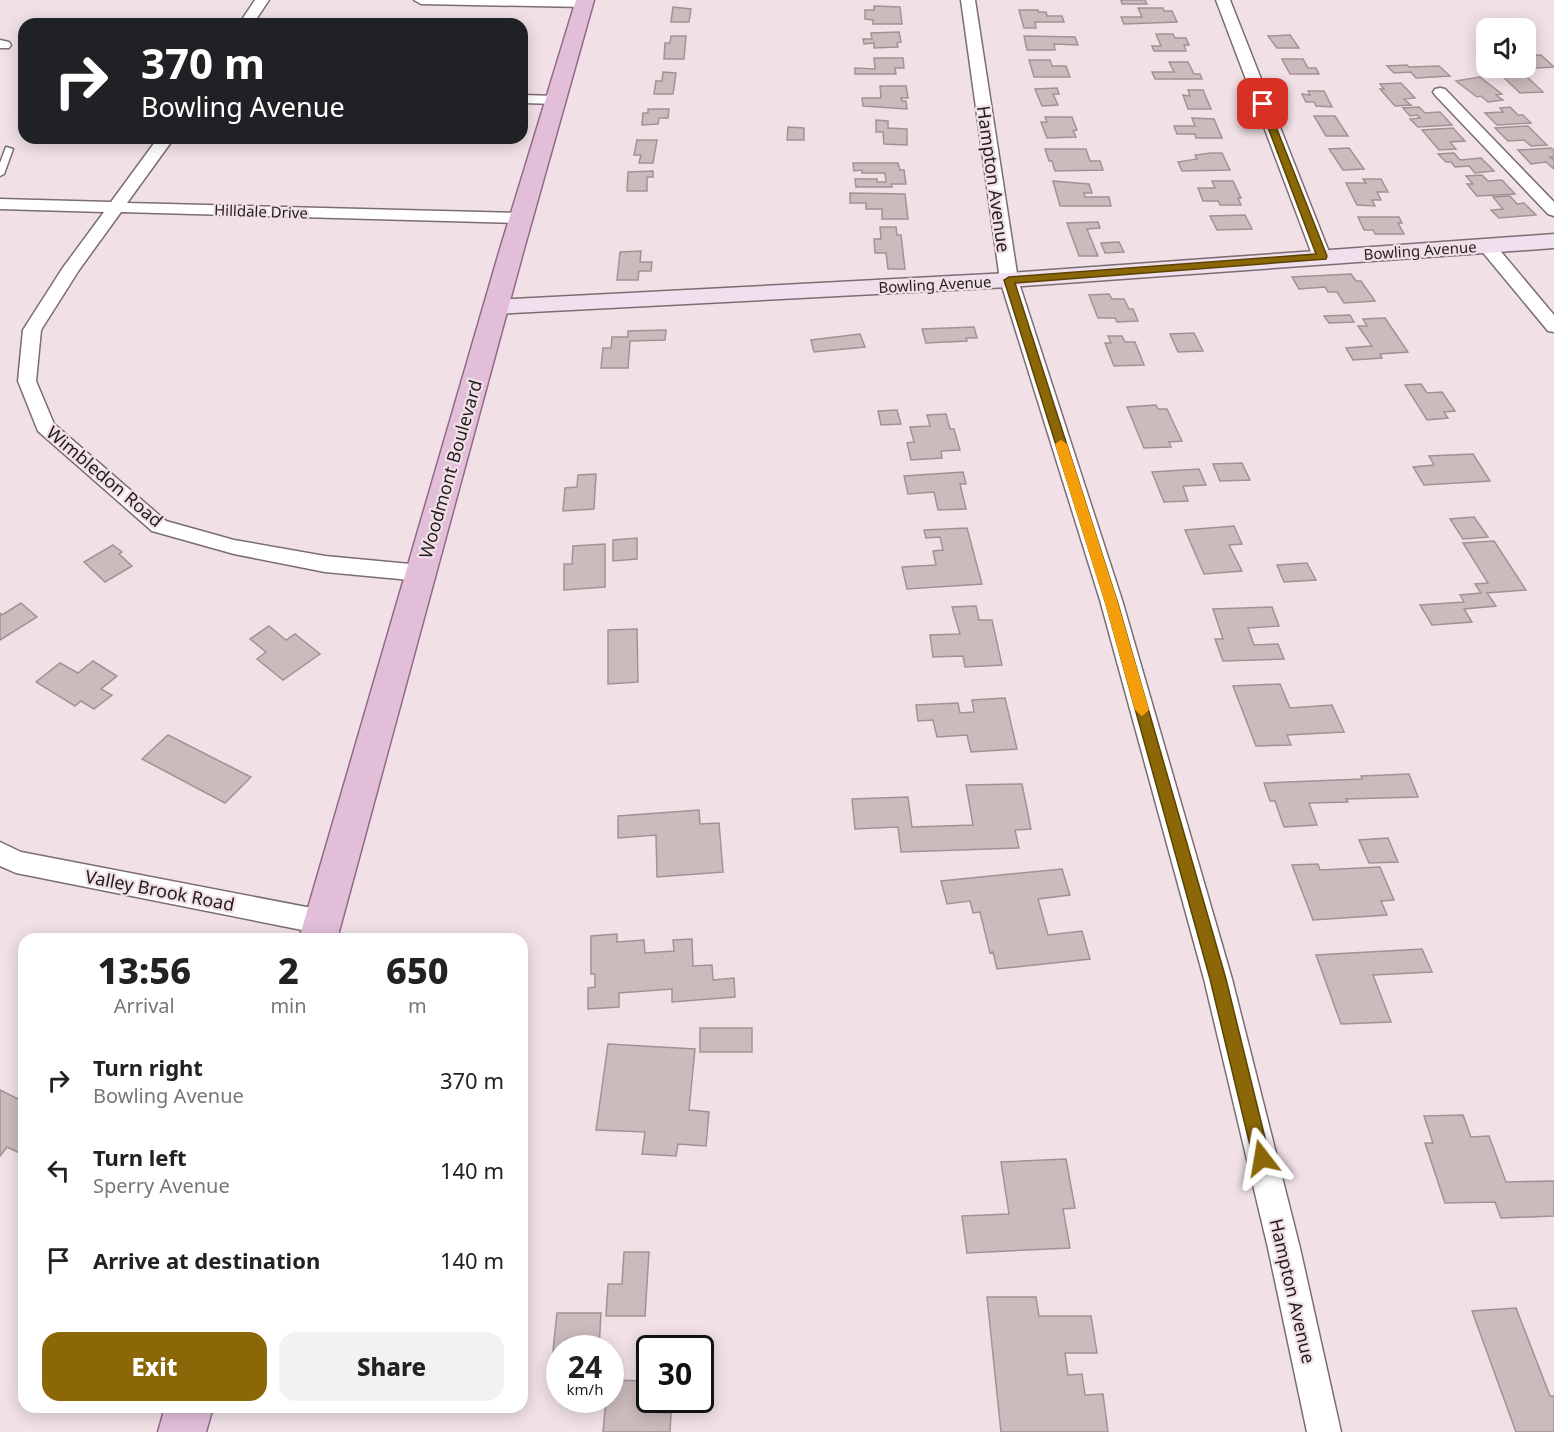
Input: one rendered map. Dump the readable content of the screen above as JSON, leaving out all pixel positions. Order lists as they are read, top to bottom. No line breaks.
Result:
{"streets":{"main road":["Woodmont Boulevard"],"street":["Hampton Avenue","Hilldale Drive","Bowling Avenue","Wimbledon Road","Valley Brook Road"]},"crossings":[["Hampton Avenue","Bowling Avenue"],["Hilldale Drive","Woodmont Boulevard"],["Hilldale Drive","Wimbledon Road"],["Bowling Avenue","Woodmont Boulevard"],["Woodmont Boulevard","Wimbledon Road"],["Woodmont Boulevard","Valley Brook Road"]],"page":{"turn":["370 m","Bowling Avenue"],"eta":["13:56","Arrival","2","min","650","m"],"list":[{"name":"Turn right","note":"Bowling Avenue","value":"370 m"},{"name":"Turn left","note":"Sperry Avenue","value":"140 m"},{"name":"Arrive at destination","value":"140 m"}],"buttons":["Exit","Share"],"speed":"24 km/h","limit":"30"}}
